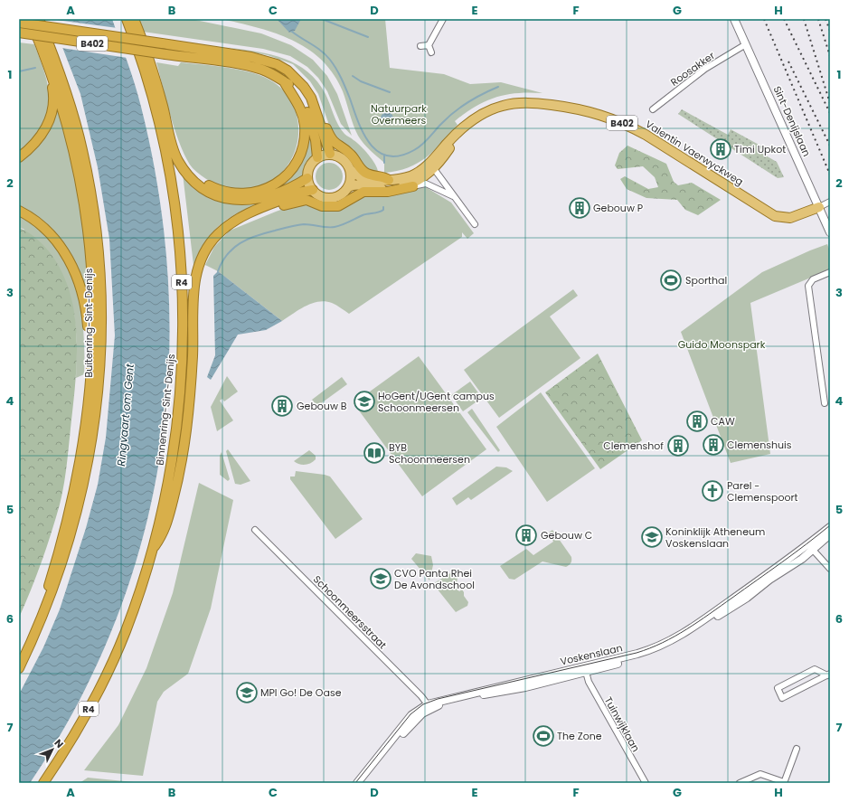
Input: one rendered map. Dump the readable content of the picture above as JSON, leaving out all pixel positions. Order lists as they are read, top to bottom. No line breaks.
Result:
{"streets":{"highway":["B402","R4","Buitenring-Sint-Denijs","Binnenring-Sint-Denijs"],"main road":["Valentin Vaerwyckweg"],"street":["Roosakker","Sint-Denijslaan","Schoonmeersstraat","Voskenslaan","Tuinwijklaan"]},"crossings":[["B402","Valentin Vaerwyckweg"],["Roosakker","Sint-Denijslaan"],["Sint-Denijslaan","Valentin Vaerwyckweg"],["Schoonmeersstraat","Voskenslaan"],["Voskenslaan","Tuinwijklaan"]],"water":["Ringvaart om Gent"],"parks":["Natuurpark Overmeers","Guido Moonspark"],"places":{"building":["Timi Upkot","Gebouw P","Gebouw B","CAW","Clemenshuis","Clemenshof","Gebouw C"],"sports":["Sporthal","The Zone"],"school or university":["HoGent/UGent campus Schoonmeersen","Koninklijk Atheneum Voskenslaan","CVO Panta Rhei De Avondschool","MPI Go! De Oase"],"library":["BYB Schoonmeersen"],"church":["Parel - Clemenspoort"]},"north":"top right","grid":{"columns":["A","B","C","D","E","F","G","H"],"rows":["1","2","3","4","5","6","7"]}}
